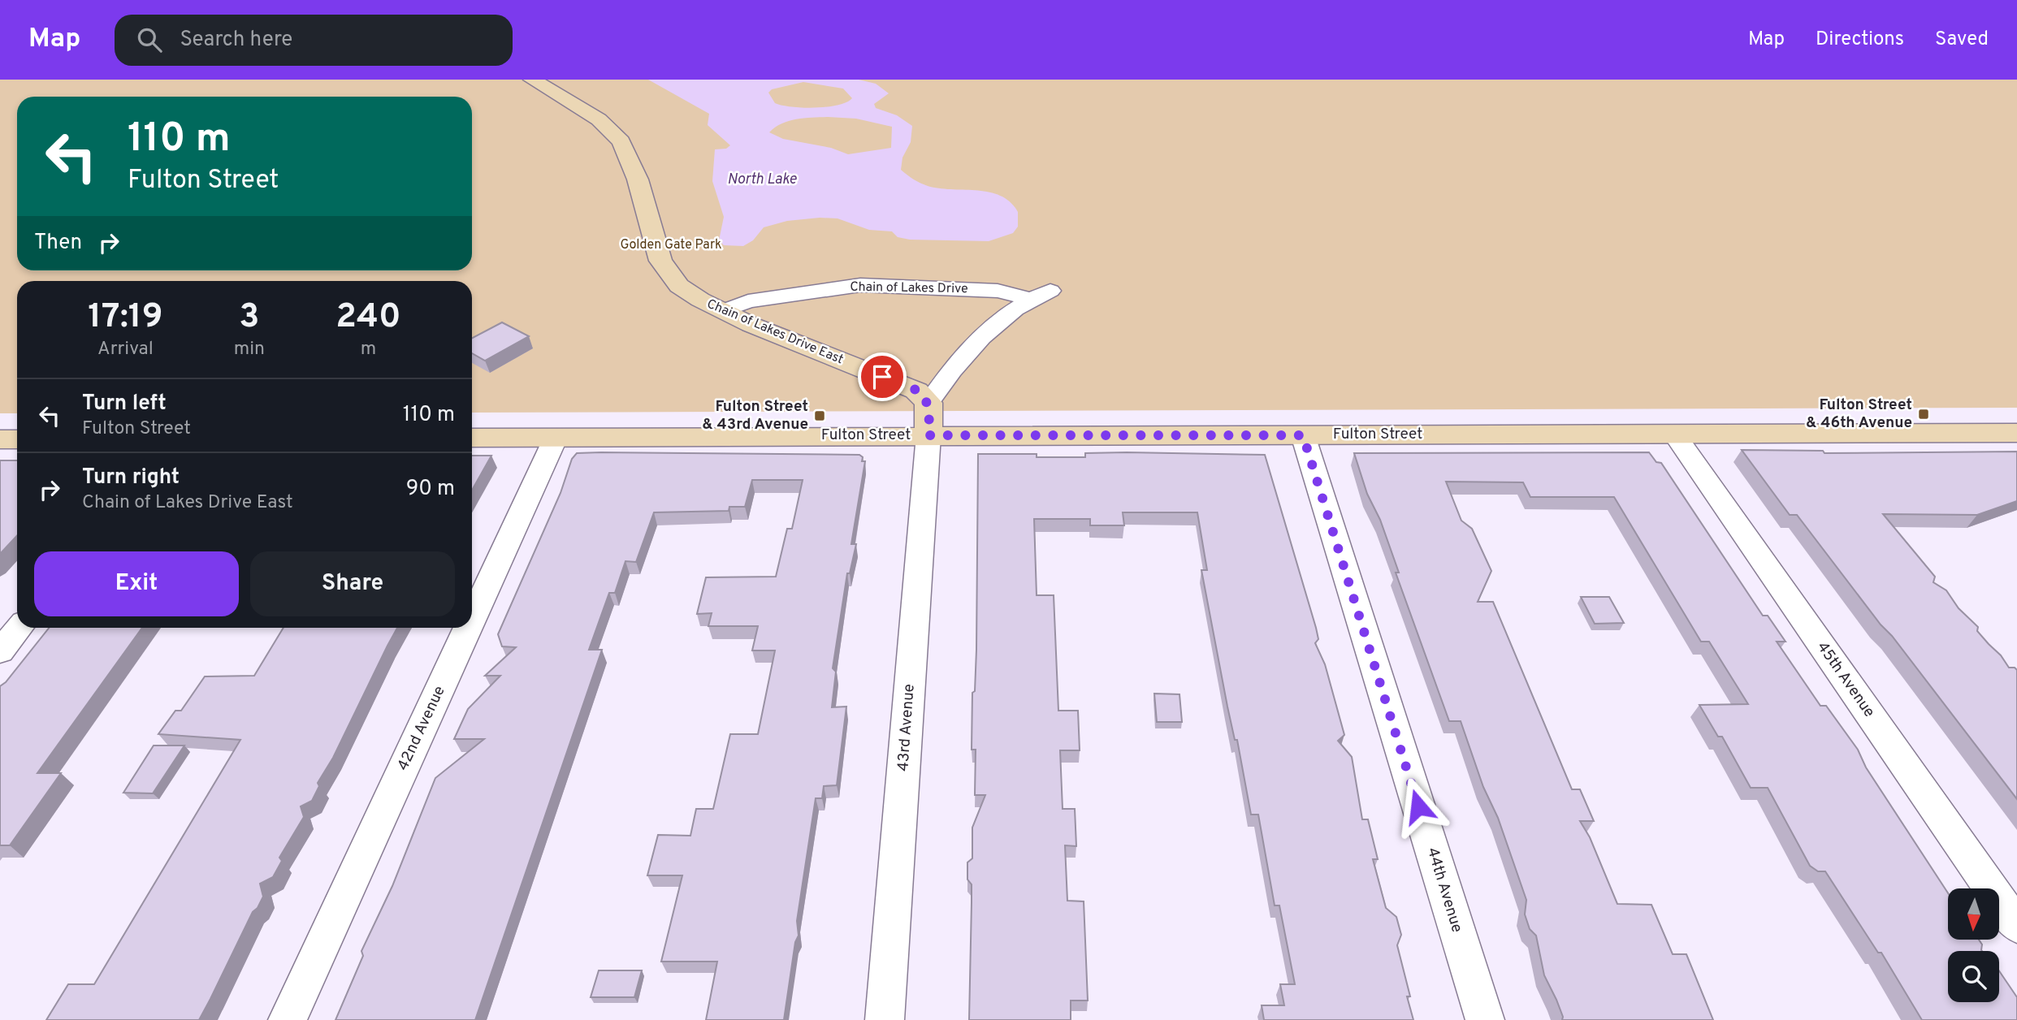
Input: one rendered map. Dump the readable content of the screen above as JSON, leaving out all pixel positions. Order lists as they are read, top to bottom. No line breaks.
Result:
{"streets":{"main road":["Chain of Lakes Drive East","Fulton Street"],"street":["Chain of Lakes Drive","45th Avenue","43rd Avenue","42nd Avenue","44th Avenue"]},"crossings":[["Chain of Lakes Drive","Chain of Lakes Drive East"],["Fulton Street","45th Avenue"],["Fulton Street","43rd Avenue"],["Fulton Street","42nd Avenue"],["Fulton Street","44th Avenue"]],"water":["North Lake"],"parks":["Golden Gate Park"],"places":{"transit":["Fulton Street & 46th Avenue","Fulton Street & 43rd Avenue"]},"north":"bottom","page":{"header":"Map","search":"Search here","nav":["Map","Directions","Saved"],"turn":["110 m","Fulton Street"],"then":"Then","eta":["17:19","Arrival","3","min","240","m"],"list":[{"name":"Turn left","note":"Fulton Street","value":"110 m"},{"name":"Turn right","note":"Chain of Lakes Drive East","value":"90 m"}],"buttons":["Exit","Share"]}}
